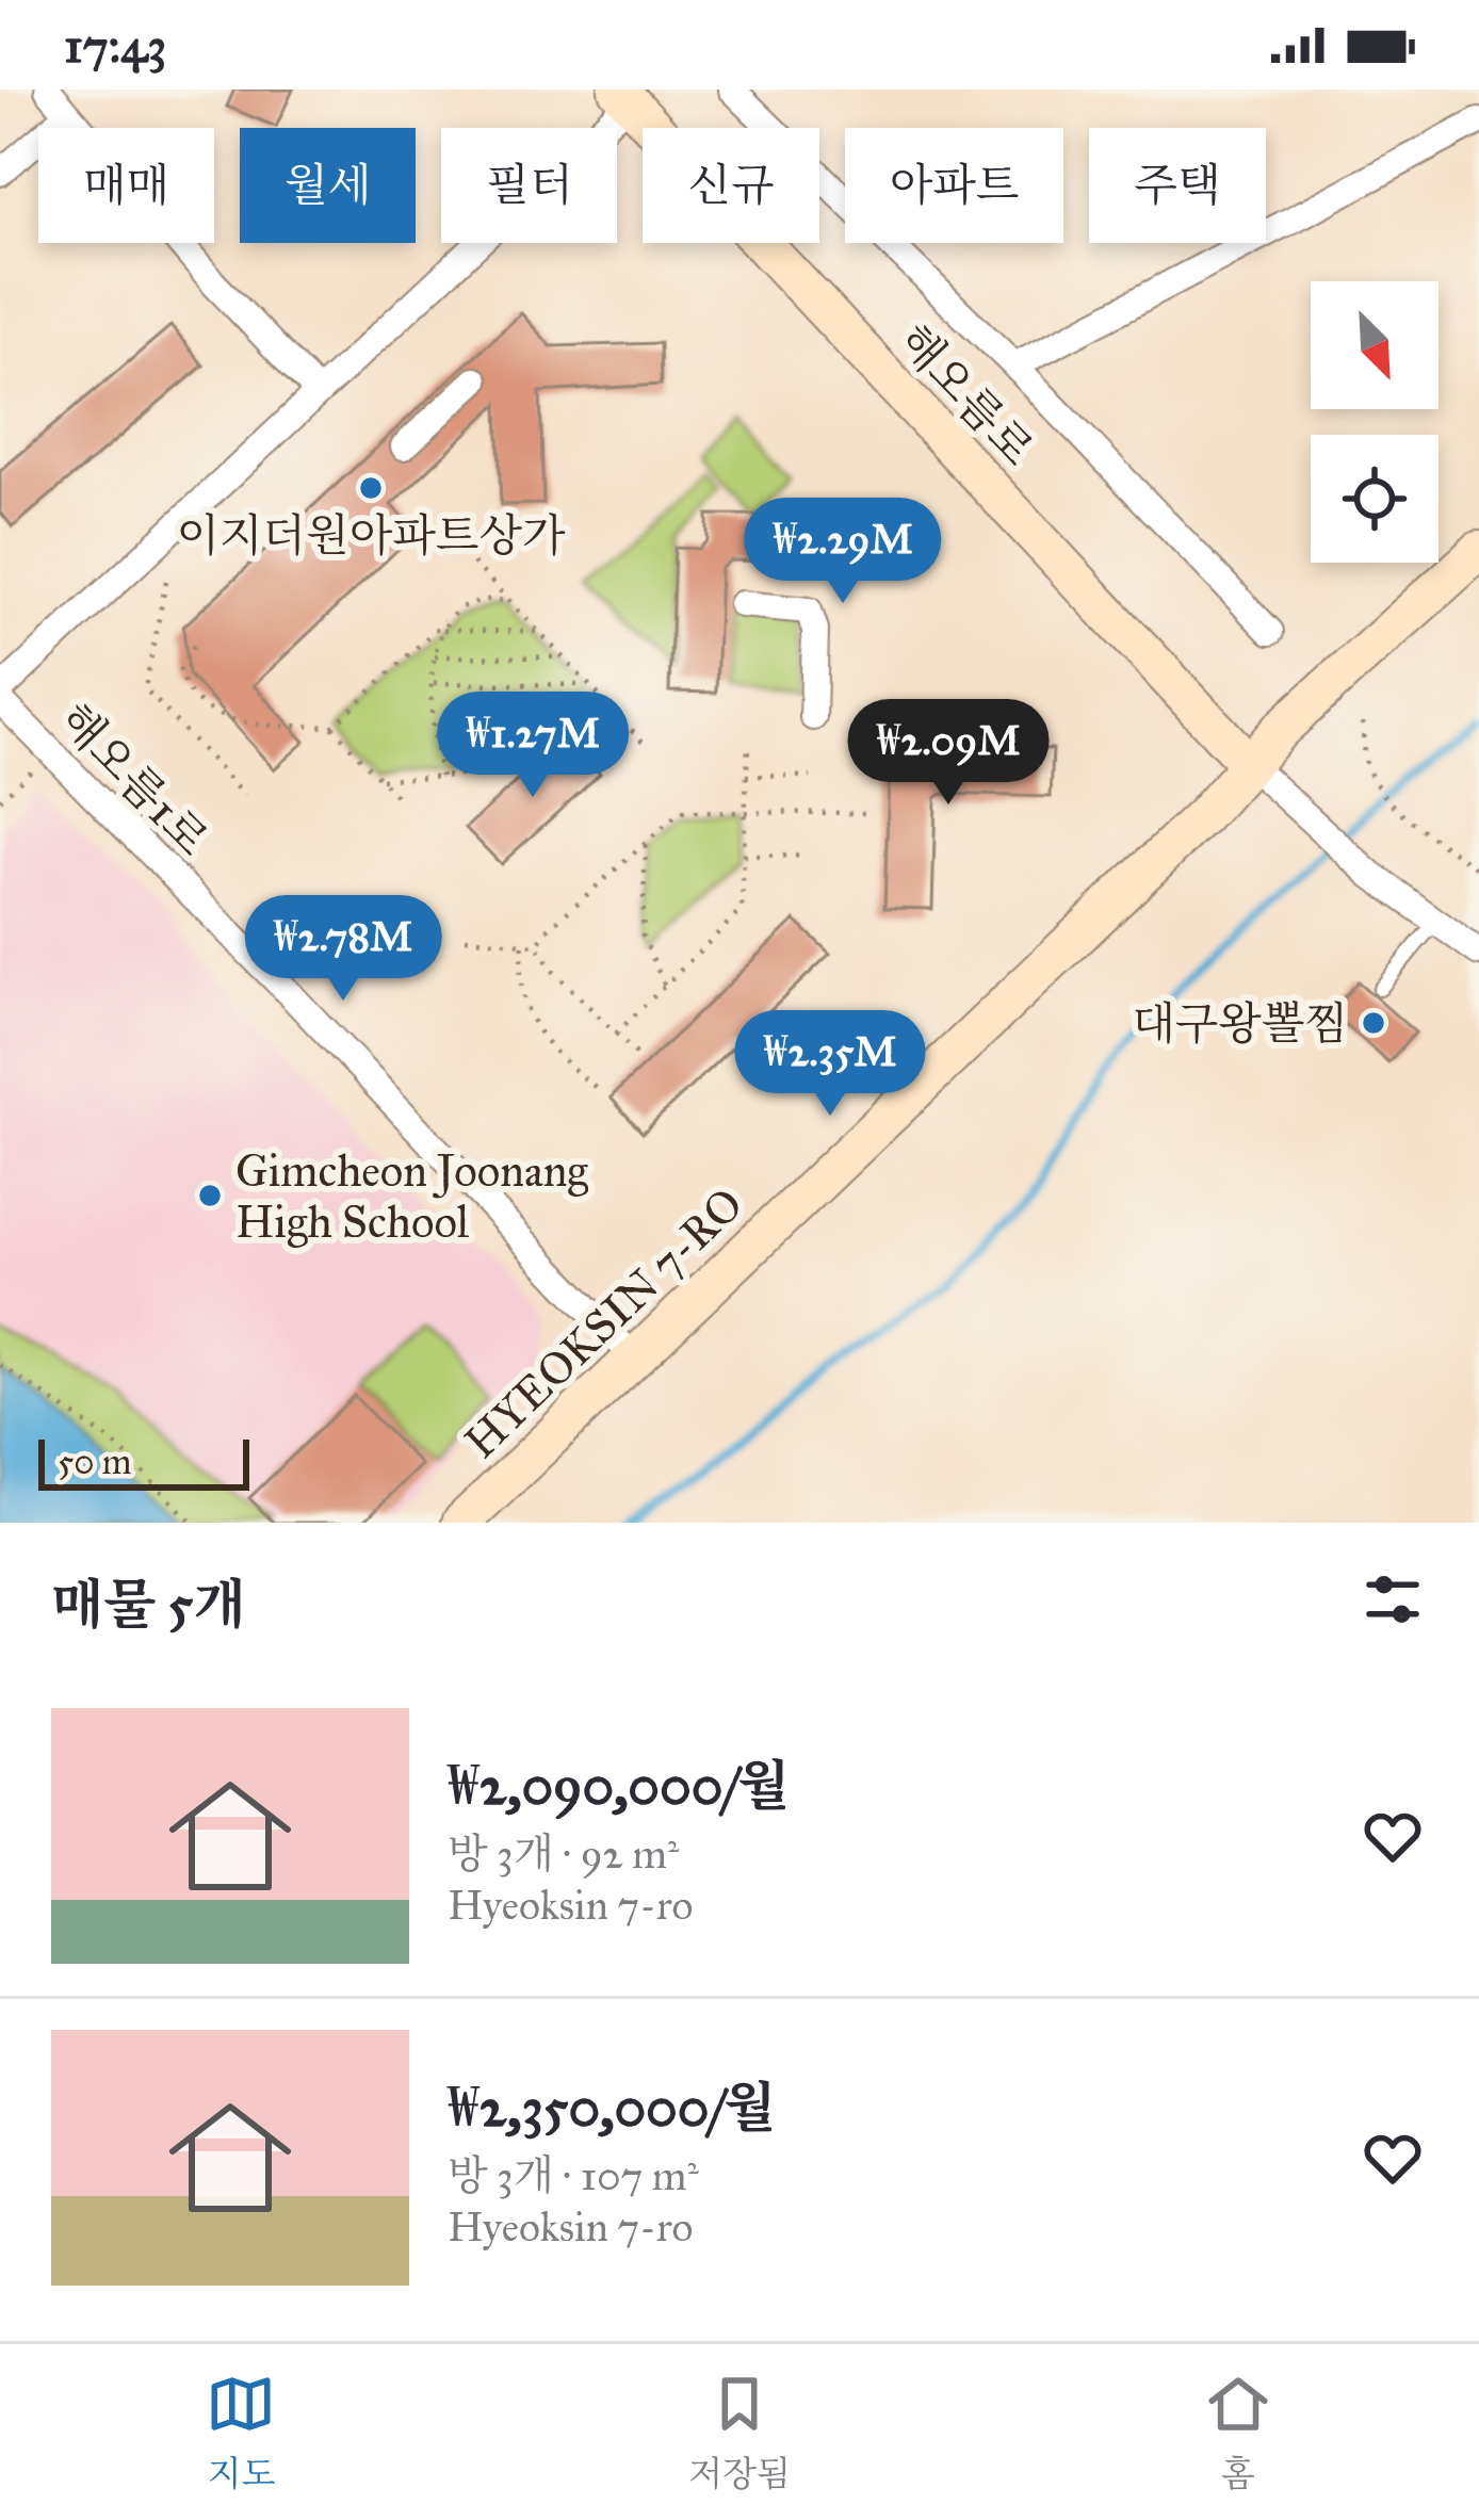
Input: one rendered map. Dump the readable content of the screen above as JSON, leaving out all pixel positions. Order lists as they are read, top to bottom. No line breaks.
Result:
{"streets":{"street":["해오름로","해오름1로","HYEOKSIN 7-RO"]},"crossings":[["해오름로","HYEOKSIN 7-RO"],["해오름1로","HYEOKSIN 7-RO"]],"places":["이지더원아파트상가","대구왕뽈찜","Gimcheon Joonang High School"],"scale_bar":"50 m","north":"bottom right","page":{"status":"17:43","chip":["매매","월세","필터","신규","아파트","주택"],"price":["₩2.29M","₩1.27M","₩2.09M","₩2.78M","₩2.35M"],"scale":"50 m","heading":"매물 5개","list":[{"name":"₩2,090,000/월","note":"방 3개 · 92 m² · Hyeoksin 7-ro"},{"name":"₩2,350,000/월","note":"방 3개 · 107 m² · Hyeoksin 7-ro"}],"tabs":["지도","저장됨","홈"]}}
